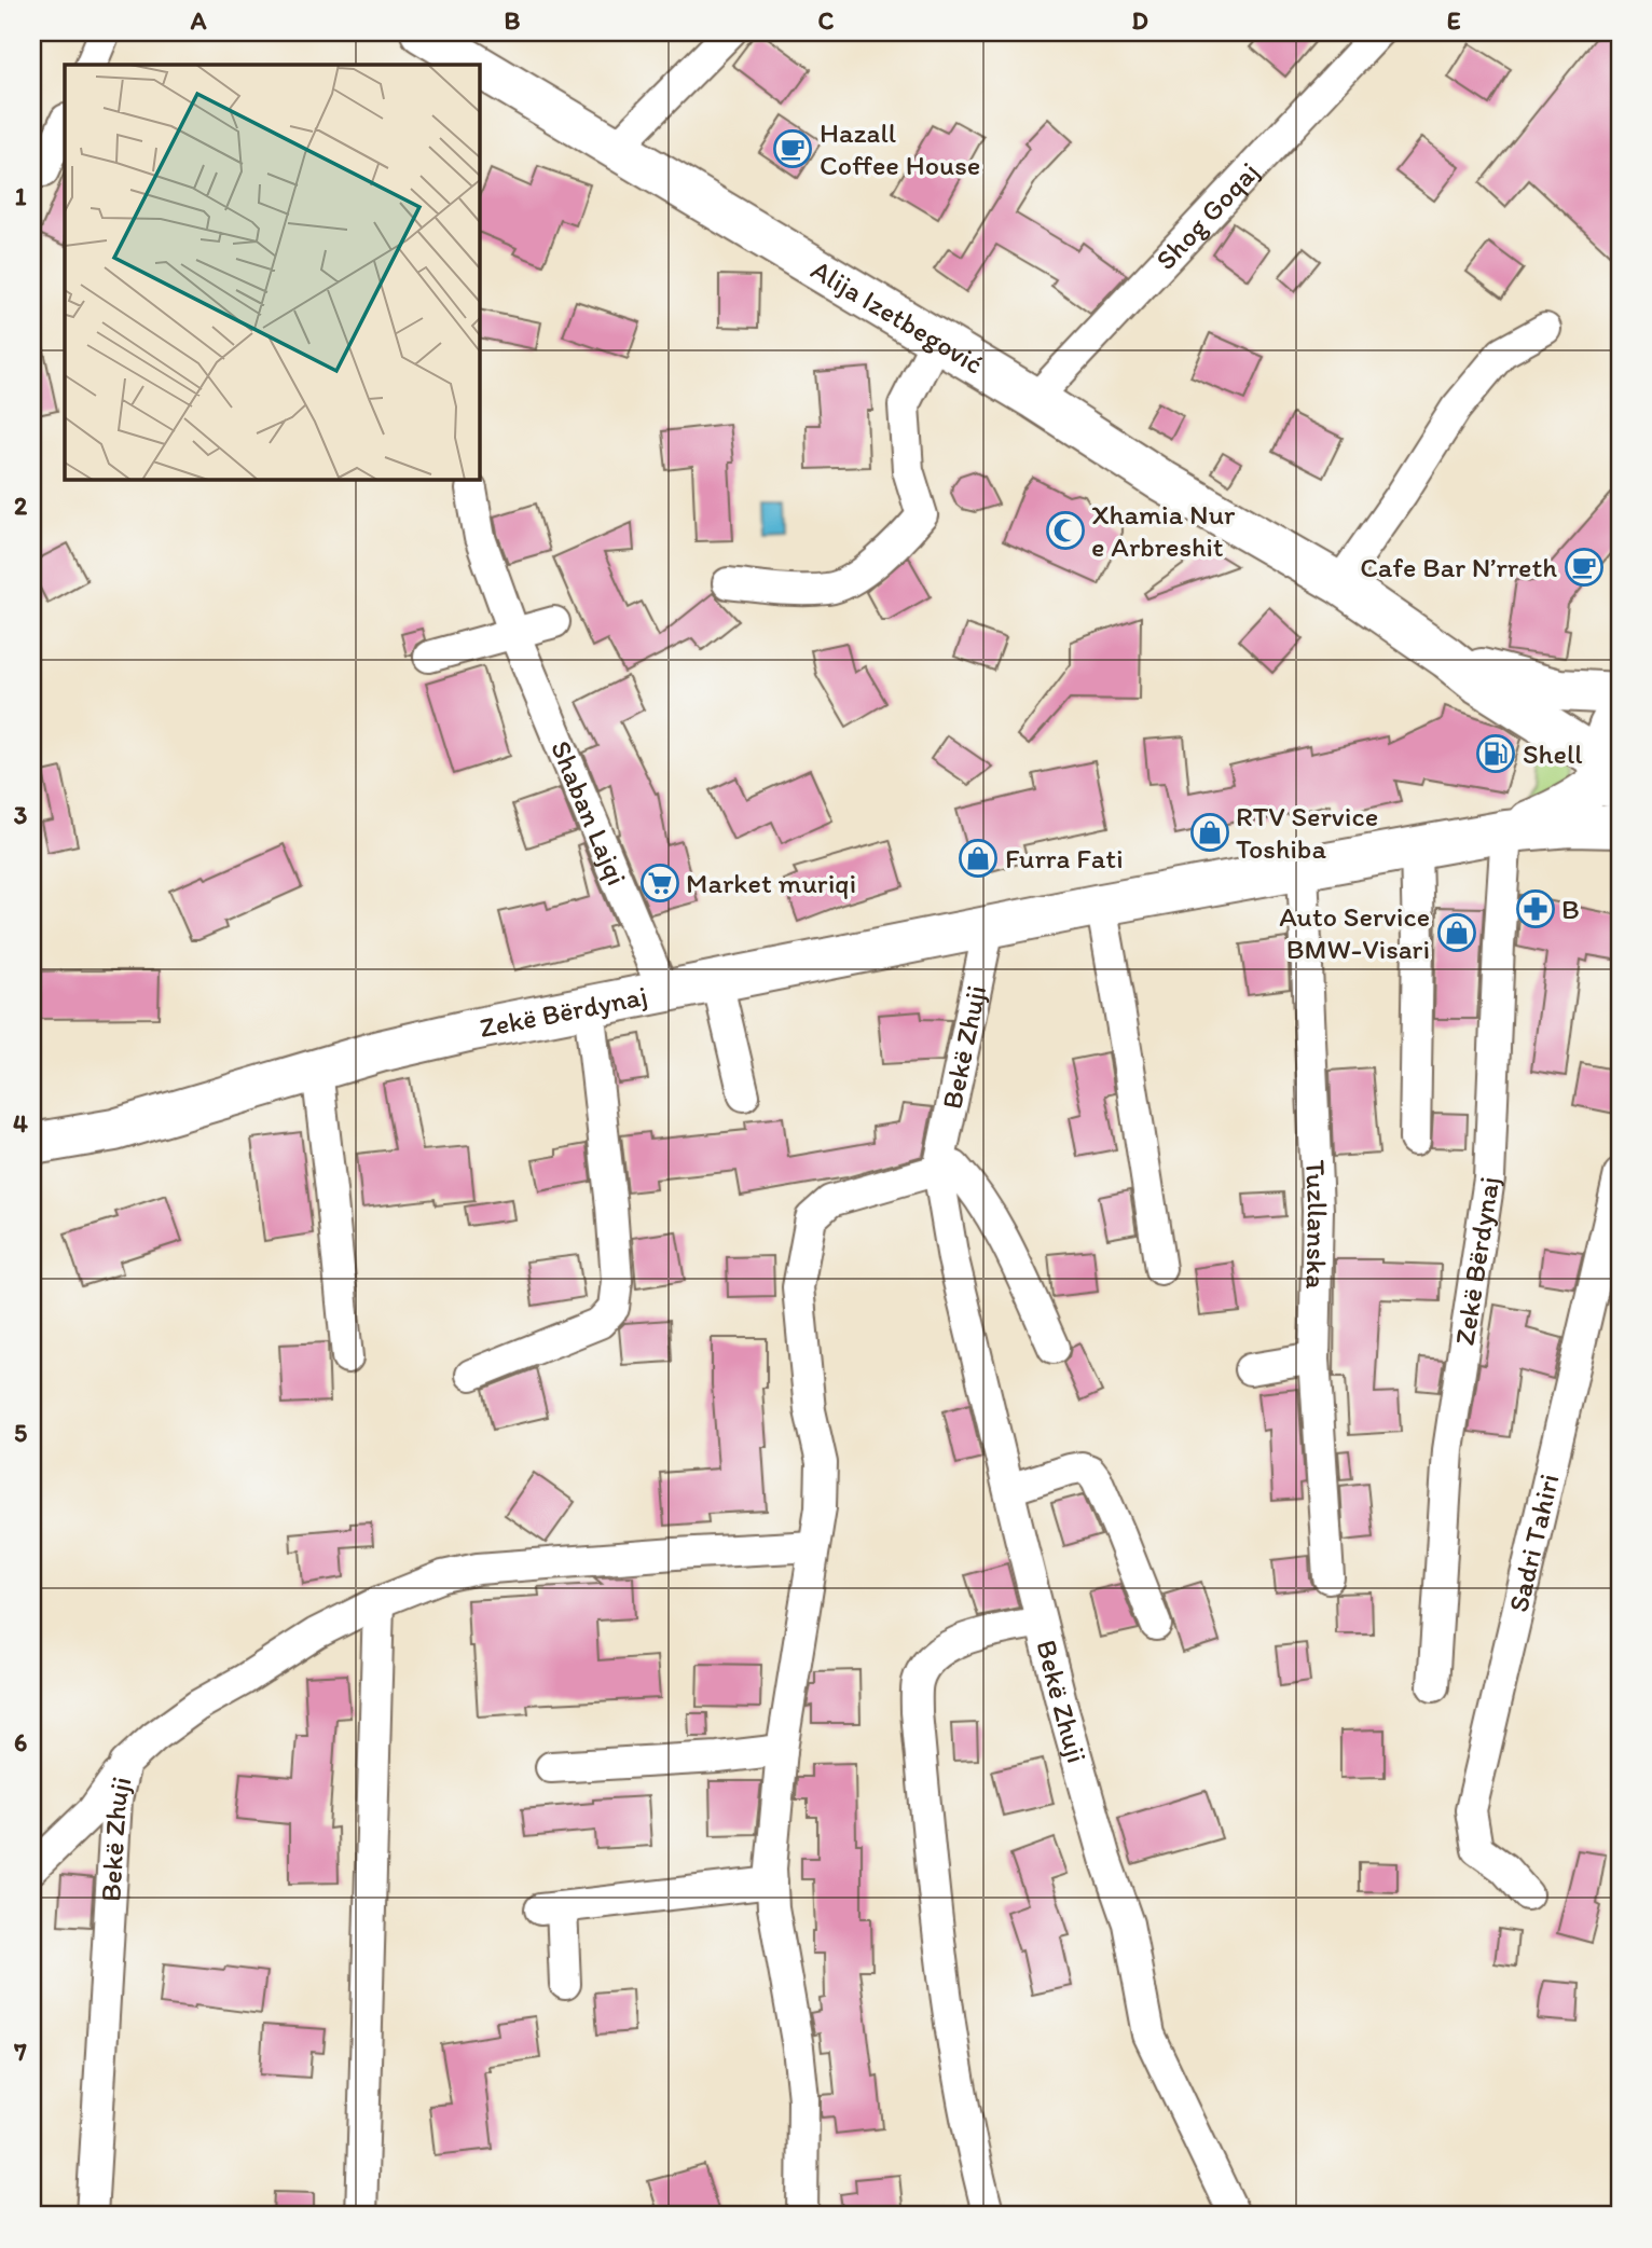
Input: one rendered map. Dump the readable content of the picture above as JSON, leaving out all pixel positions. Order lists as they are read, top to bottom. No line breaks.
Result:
{"streets":{"main road":["Alija Izetbegović","Zekë Bërdynaj"],"street":["Shog Goqaj","Shaban Lajqi","Bekë Zhuji","Tuzllanska","Sadri Tahiri"]},"crossings":[["Shog Goqaj","Alija Izetbegović"],["Alija Izetbegović","Zekë Bërdynaj"],["Shaban Lajqi","Zekë Bërdynaj"],["Zekë Bërdynaj","Bekë Zhuji"],["Zekë Bërdynaj","Tuzllanska"]],"places":{"cafe":["Hazall Coffee House","Cafe Bar N’rreth"],"mosque":["Xhamia Nur e Arbreshit"],"fuel station":["Shell"],"shop":["RTV Service Toshiba","Furra Fati","Auto Service BMW-Visari"],"supermarket":["Market muriqi"],"pharmacy":["B"]},"grid":{"columns":["A","B","C","D","E"],"rows":["1","2","3","4","5","6","7"]}}
